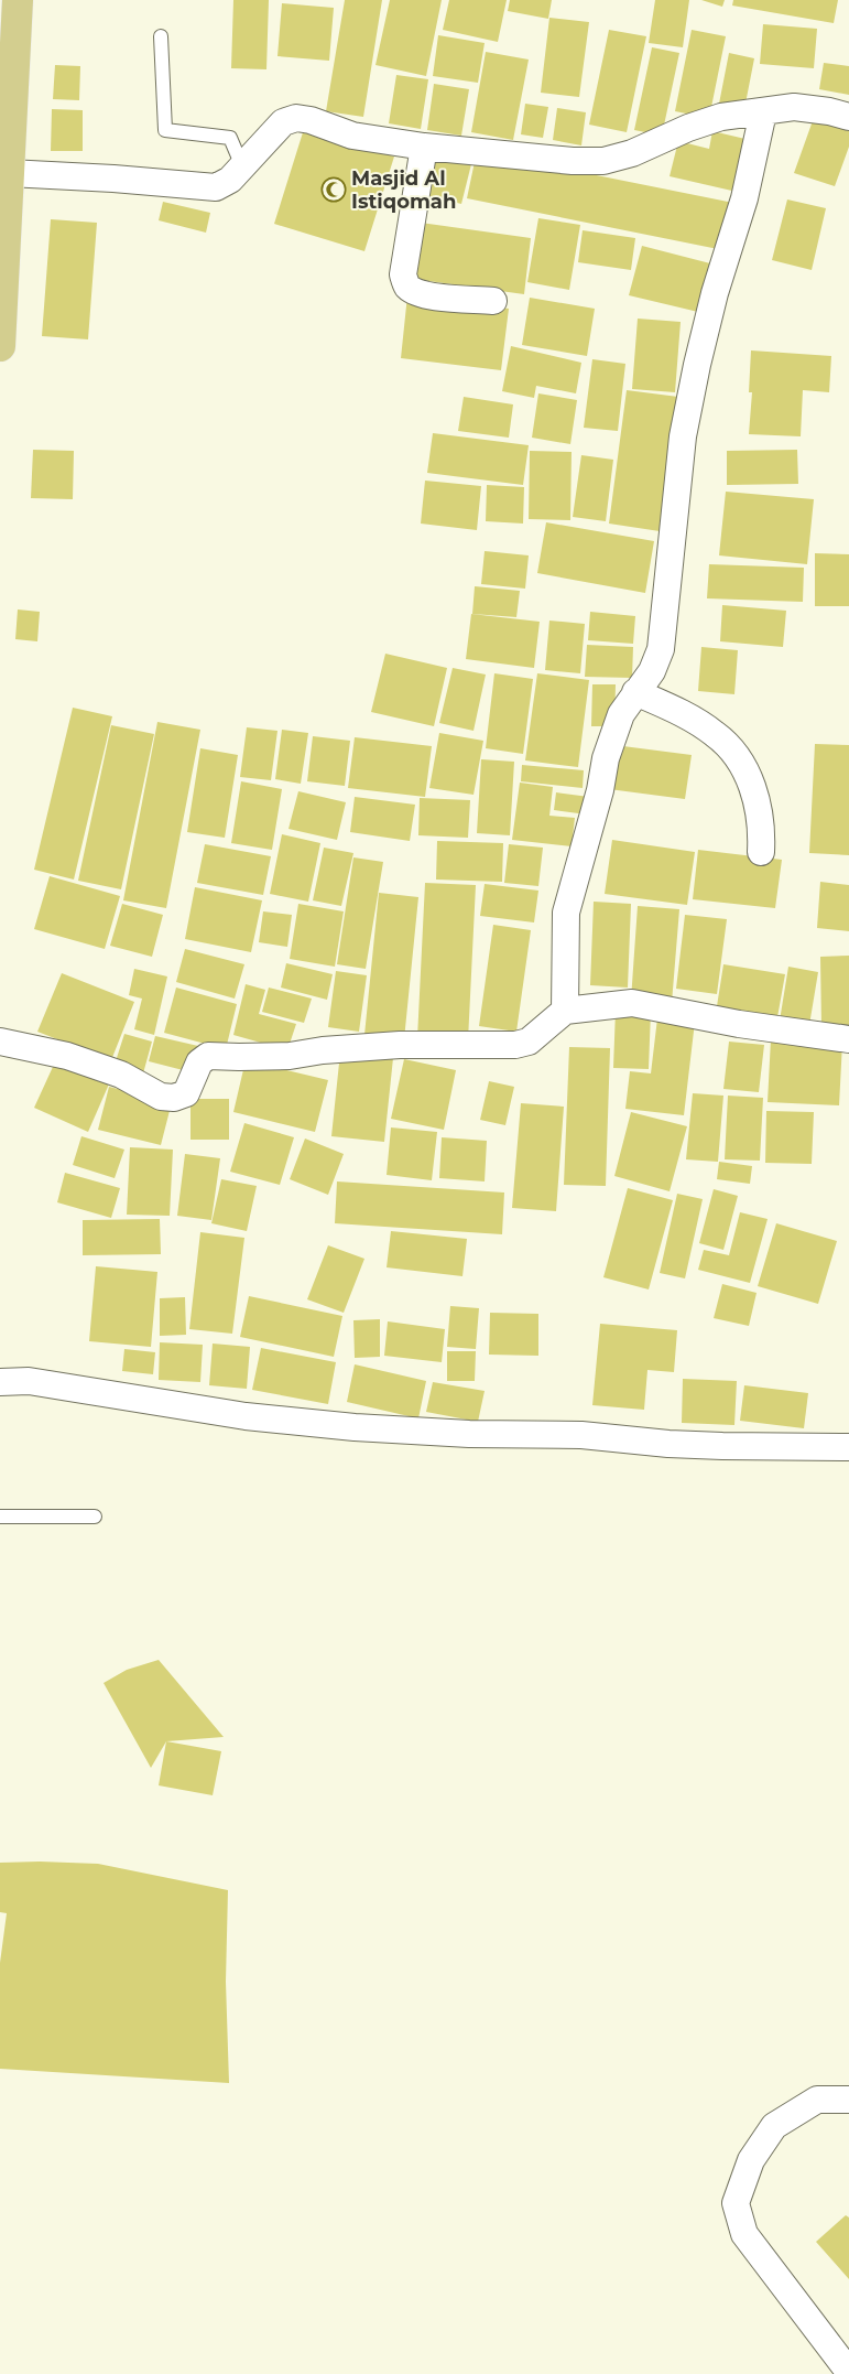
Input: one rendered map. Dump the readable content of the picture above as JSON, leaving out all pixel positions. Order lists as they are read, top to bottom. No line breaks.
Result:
{"places":{"mosque":["Masjid Al Istiqomah"]}}
